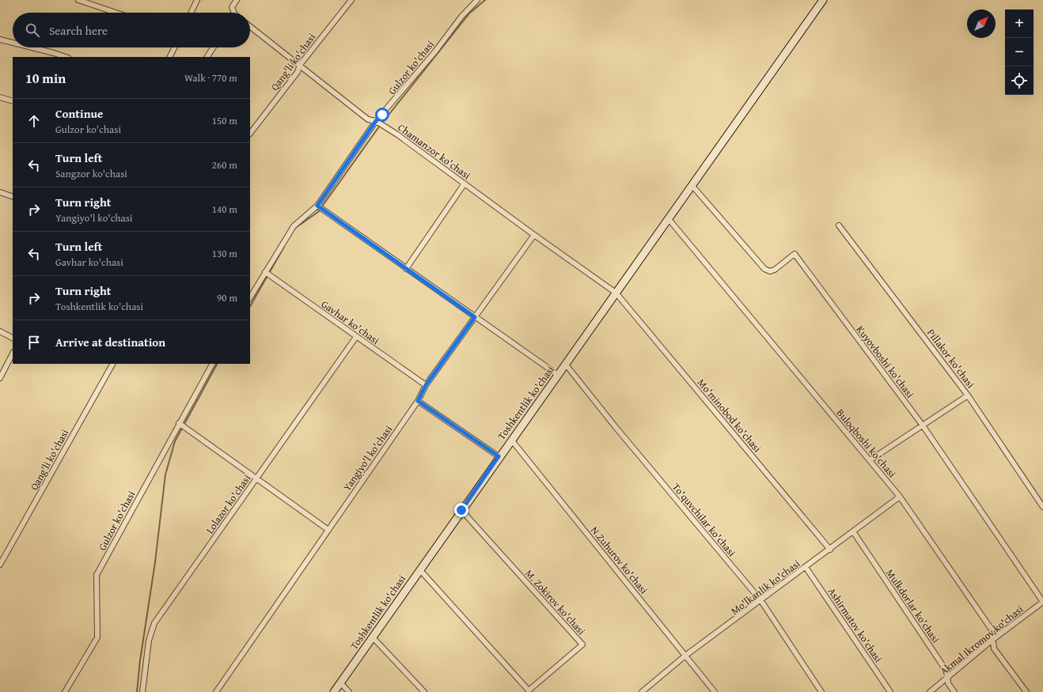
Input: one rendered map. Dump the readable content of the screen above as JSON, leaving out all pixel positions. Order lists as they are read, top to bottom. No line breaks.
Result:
{"streets":{"main road":["Toshkentlik ko'chasi"],"street":["Qang'li ko'chasi","Gulzor ko'chasi","Chamanzor ko'chasi","Gavhar ko'chasi","Pillakor ko'chasi","Kuyovboshi ko'chasi","Mo'minobod ko'chasi","Buloqboshi ko'chasi","Yangiyo'l ko'chasi","Lolazor ko'chasi","To'quvchilar ko'chasi","N.Zuhurov ko'chasi","Mo'lkanlik ko'chasi","M. Zokirov ko'chasi","Mulkdorlar ko'chasi","Ashirmatov ko'chasi","Akmal Ikromov ko'chasi"]},"crossings":[["Qang'li ko'chasi","Chamanzor ko'chasi"],["Gulzor ko'chasi","Chamanzor ko'chasi"],["Gulzor ko'chasi","Gavhar ko'chasi"],["Chamanzor ko'chasi","Toshkentlik ko'chasi"],["Chamanzor ko'chasi","Mo'minobod ko'chasi"],["Chamanzor ko'chasi","Yangiyo'l ko'chasi"],["Gavhar ko'chasi","Yangiyo'l ko'chasi"],["Gavhar ko'chasi","Lolazor ko'chasi"],["Kuyovboshi ko'chasi","Toshkentlik ko'chasi"],["Kuyovboshi ko'chasi","Akmal Ikromov ko'chasi"],["Toshkentlik ko'chasi","Mo'minobod ko'chasi"],["Toshkentlik ko'chasi","Buloqboshi ko'chasi"],["Toshkentlik ko'chasi","To'quvchilar ko'chasi"],["Toshkentlik ko'chasi","N.Zuhurov ko'chasi"],["Toshkentlik ko'chasi","M. Zokirov ko'chasi"],["Mo'minobod ko'chasi","Mo'lkanlik ko'chasi"],["Buloqboshi ko'chasi","Mo'lkanlik ko'chasi"],["Buloqboshi ko'chasi","Akmal Ikromov ko'chasi"],["To'quvchilar ko'chasi","Mo'lkanlik ko'chasi"],["N.Zuhurov ko'chasi","Mo'lkanlik ko'chasi"],["Mo'lkanlik ko'chasi","Mulkdorlar ko'chasi"],["Mo'lkanlik ko'chasi","Ashirmatov ko'chasi"],["Mulkdorlar ko'chasi","Akmal Ikromov ko'chasi"]],"north":"top right","page":{"map_buttons":["+","−"],"search":"Search here","heading":["10 min","Walk · 770 m"],"list":[["Continue","Gulzor ko'chasi","150 m"],["Turn left","Sangzor ko'chasi","260 m"],["Turn right","Yangiyo'l ko'chasi","140 m"],["Turn left","Gavhar ko'chasi","130 m"],["Turn right","Toshkentlik ko'chasi","90 m"],"Arrive at destination"]}}
